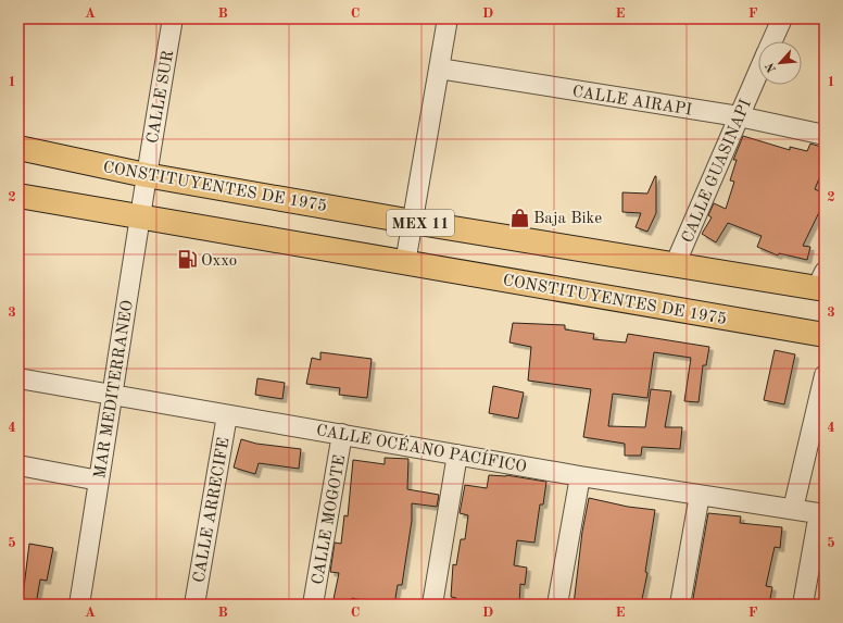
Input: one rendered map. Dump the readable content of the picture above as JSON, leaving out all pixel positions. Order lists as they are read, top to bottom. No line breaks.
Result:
{"streets":{"main road":["CONSTITUYENTES DE 1975","MEX 11"],"street":["CALLE SUR","CALLE AIRAPI","CALLE GUASINAPI","MAR MEDITERRANEO","CALLE OCÉANO PACÍFICO","CALLE ARRECIFE","CALLE MOGOTE"]},"crossings":[["CALLE SUR","CONSTITUYENTES DE 1975"],["CALLE SUR","MAR MEDITERRANEO"],["CALLE AIRAPI","CALLE GUASINAPI"],["CALLE GUASINAPI","CONSTITUYENTES DE 1975"],["CONSTITUYENTES DE 1975","MAR MEDITERRANEO"],["MAR MEDITERRANEO","CALLE OCÉANO PACÍFICO"],["CALLE OCÉANO PACÍFICO","CALLE ARRECIFE"],["CALLE OCÉANO PACÍFICO","CALLE MOGOTE"]],"places":{"shop":["Baja Bike"],"fuel station":["Oxxo"]},"north":"bottom left","grid":{"columns":["A","B","C","D","E","F"],"rows":["1","2","3","4","5"]}}
